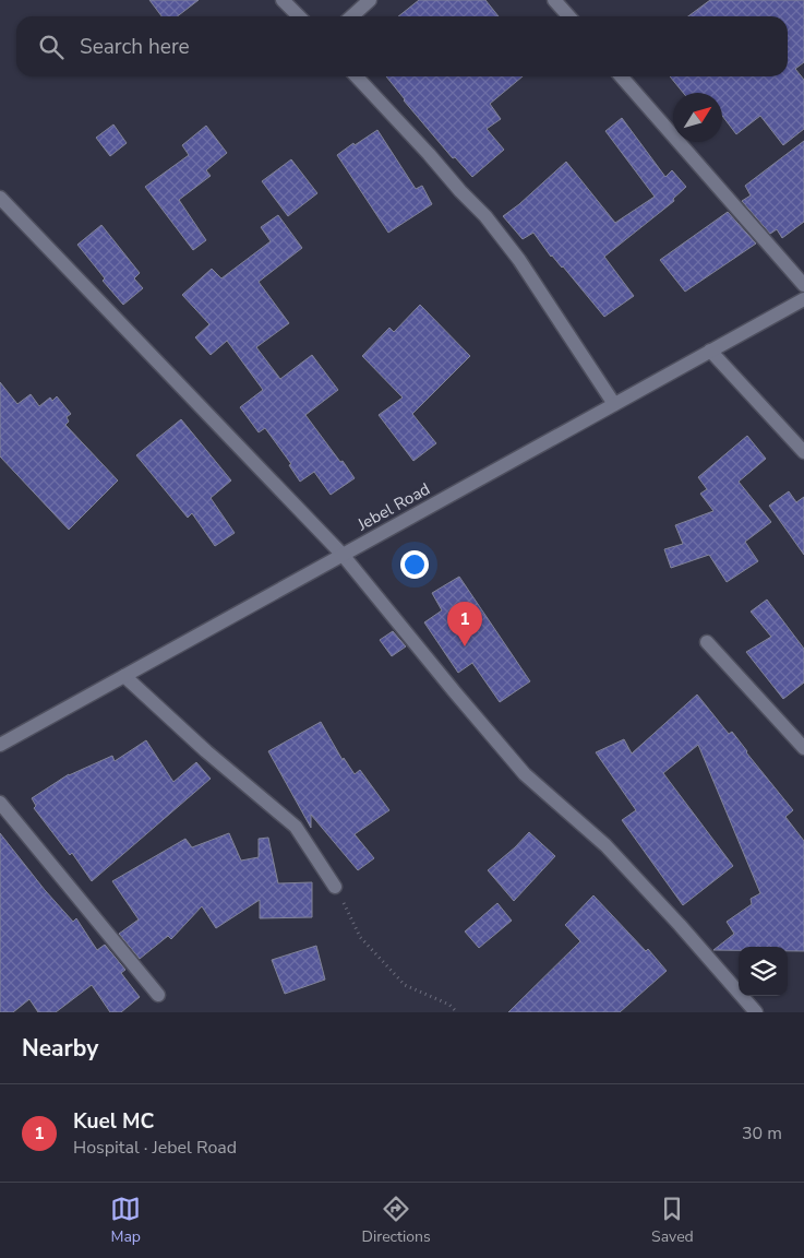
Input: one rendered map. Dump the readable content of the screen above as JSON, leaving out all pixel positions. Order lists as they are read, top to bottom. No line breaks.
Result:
{"streets":{"street":["Jebel Road"]},"north":"top right","page":{"search":"Search here","pins":"1","heading":"Nearby","list":[{"mark":"1","name":"Kuel MC","note":"Hospital · Jebel Road","value":"30 m"}],"nav":["Map","Directions","Saved"]}}
